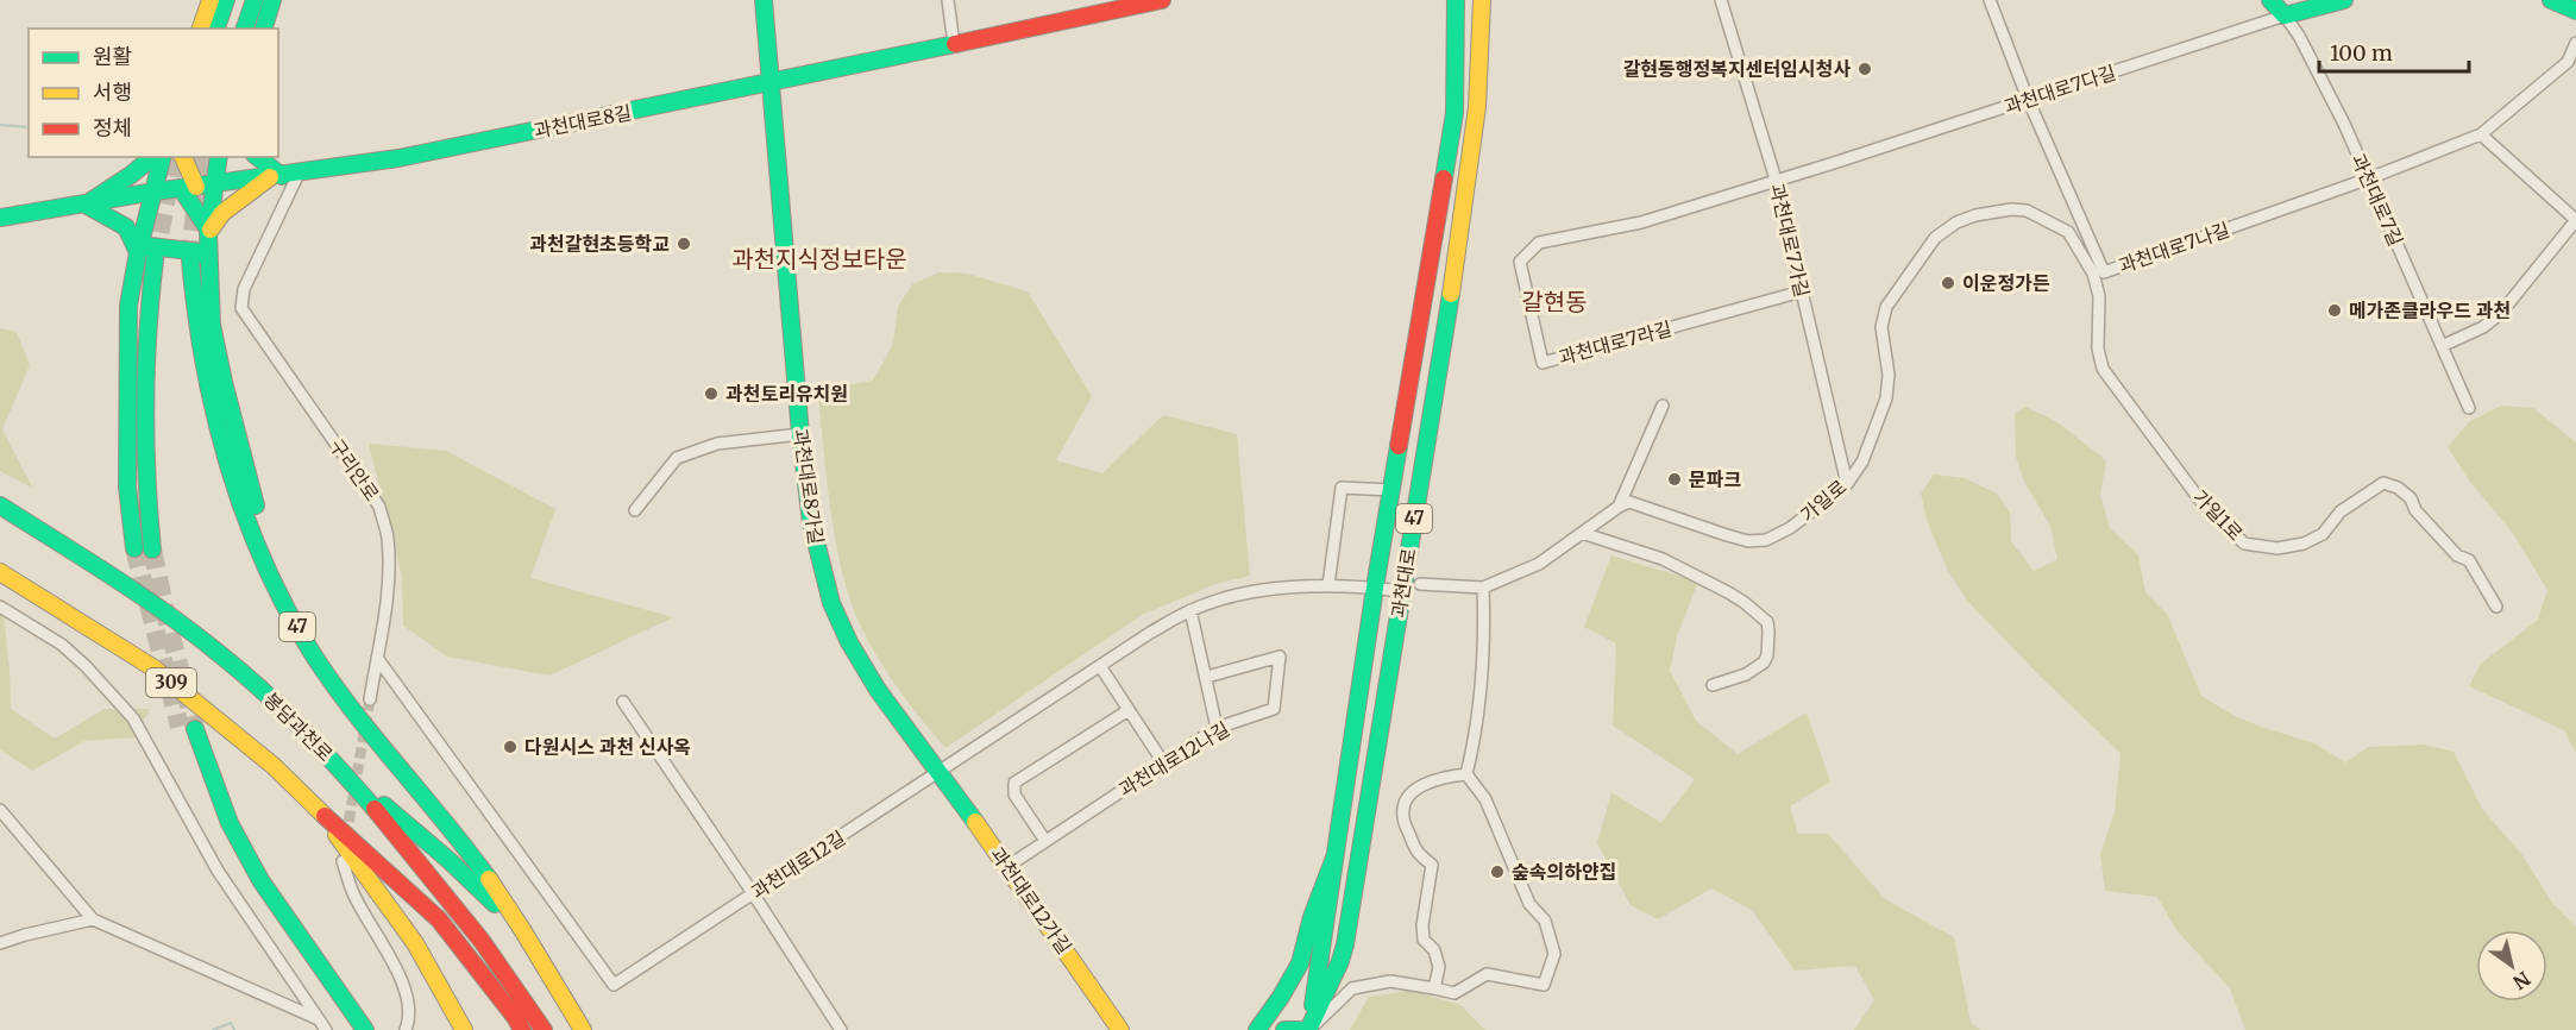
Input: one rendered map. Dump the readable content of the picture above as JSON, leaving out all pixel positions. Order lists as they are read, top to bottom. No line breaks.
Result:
{"streets":{"main road":["과천대로7다길","과천대로8길","과천대로7길","과천대로8가길","47","과천대로","309","봉담과천로","과천대로12가길"],"street":["과천대로7가길","과천대로7나길","과천대로7라길","구리안로","가일로","가일1로","과천대로12나길","과천대로12길"]},"crossings":[["과천대로7다길","과천대로7길"],["과천대로7다길","과천대로7가길"],["과천대로7다길","과천대로7나길"],["과천대로7다길","과천대로7라길"],["과천대로8길","구리안로"],["과천대로8길","과천대로8가길"],["과천대로7길","과천대로7나길"],["과천대로7가길","과천대로7라길"],["과천대로7가길","가일로"],["구리안로","과천대로12길"],["과천대로8가길","과천대로12길"],["과천대로8가길","과천대로12가길"],["가일로","가일1로"],["과천대로","과천대로12길"],["과천대로12나길","과천대로12가길"],["과천대로12길","과천대로12가길"]],"districts":["과천지식정보타운","갈현동"],"places":["갈현동행정복지센터임시청사","과천갈현초등학교","이운정가든","메가존클라우드 과천","과천토리유치원","문파크","다원시스 과천 신사옥","숲속의하얀집"],"legend":["원활","서행","정체"],"scale_bar":"100 m","north":"bottom right"}
